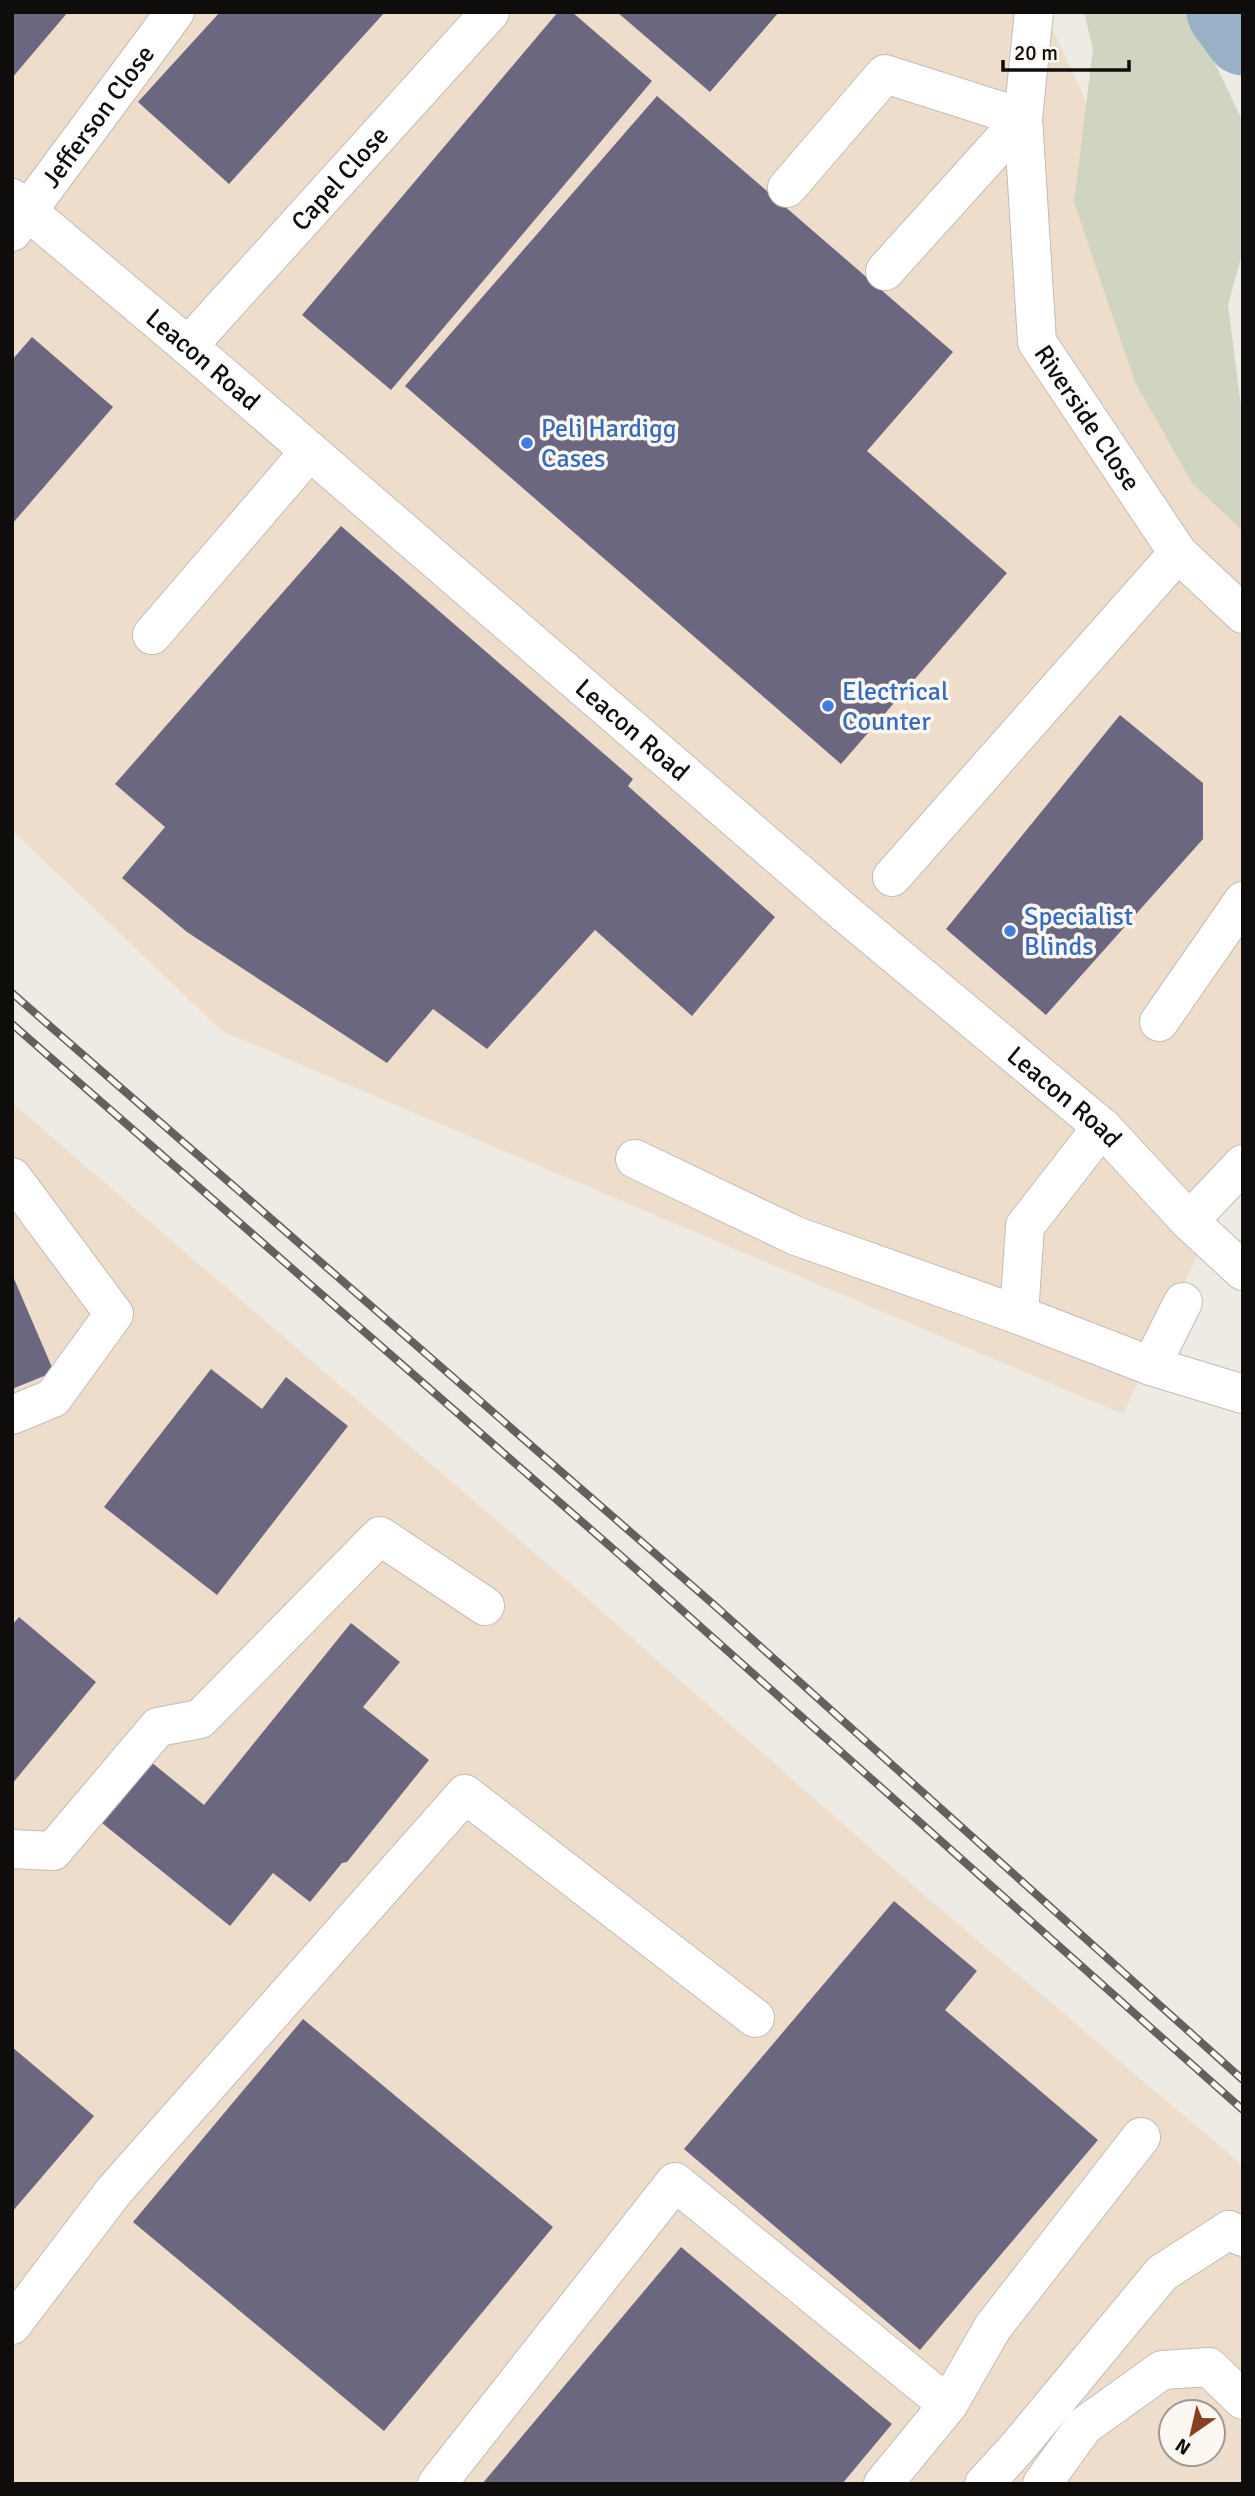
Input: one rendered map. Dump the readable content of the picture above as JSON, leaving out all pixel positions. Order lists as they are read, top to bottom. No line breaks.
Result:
{"streets":{"street":["Jefferson Close","Capel Close","Leacon Road","Riverside Close"]},"crossings":[["Jefferson Close","Leacon Road"],["Capel Close","Leacon Road"]],"places":["Peli Hardigg Cases","Electrical Counter","Specialist Blinds"],"scale_bar":"20 m","north":"bottom left"}
